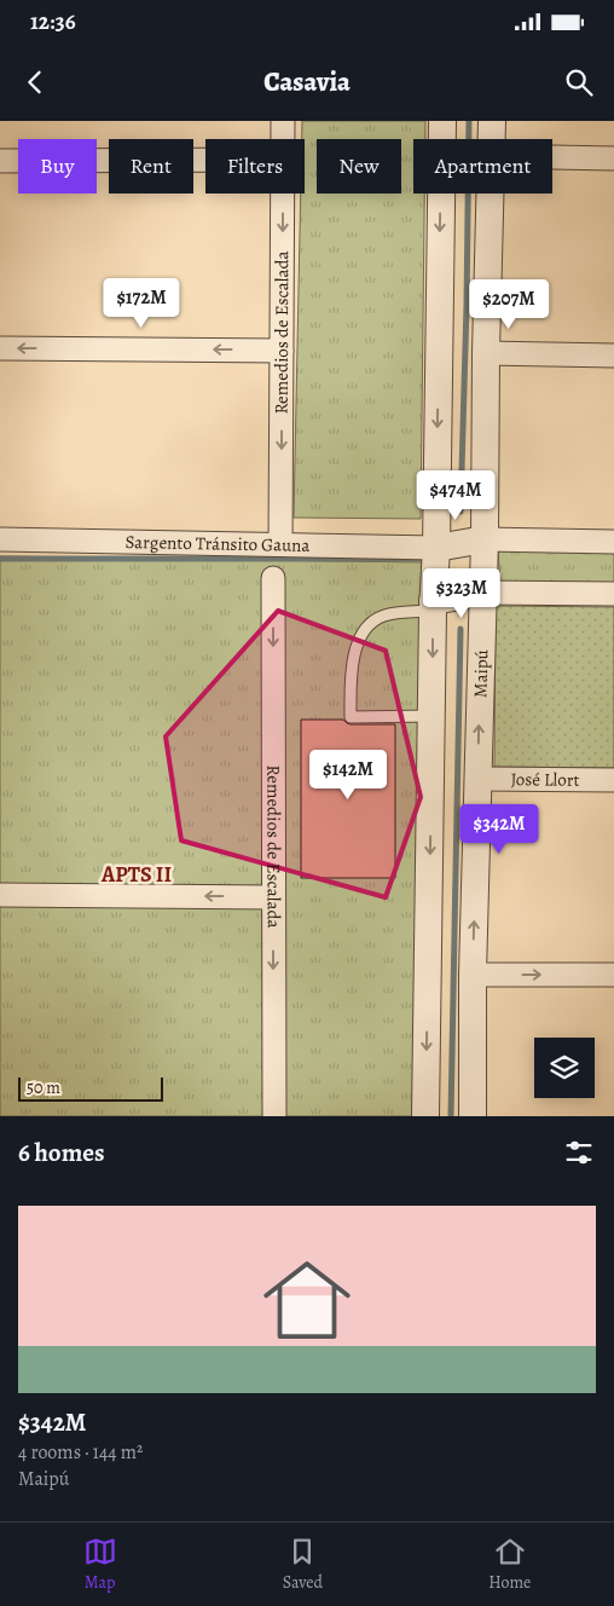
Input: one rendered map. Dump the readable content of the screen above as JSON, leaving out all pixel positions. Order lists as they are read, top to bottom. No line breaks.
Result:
{"streets":{"street":["Remedios de Escalada","Sargento Tránsito Gauna","Maipú","José Llort"]},"crossings":[["Remedios de Escalada","Sargento Tránsito Gauna"],["Maipú","José Llort"]],"districts":["APTS II"],"scale_bar":"50 m","page":{"status":"12:36","header":"Casavia","chip":["Buy","Rent","Filters","New","Apartment"],"price":["$172M","$207M","$474M","$323M","$142M","$342M"],"scale":"50 m","heading":"6 homes","list":[{"name":"$342M","note":"4 rooms · 144 m² · Maipú"}],"tabs":["Map","Saved","Home"]}}
